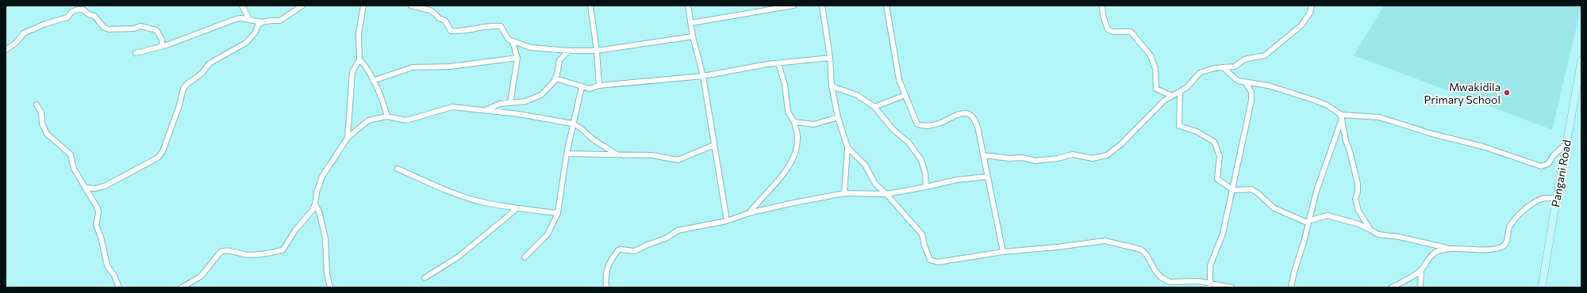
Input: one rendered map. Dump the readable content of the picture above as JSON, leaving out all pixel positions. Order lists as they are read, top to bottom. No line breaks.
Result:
{"streets":{"main road":["Pangani Road"]},"places":["Mwakidila Primary School"]}
